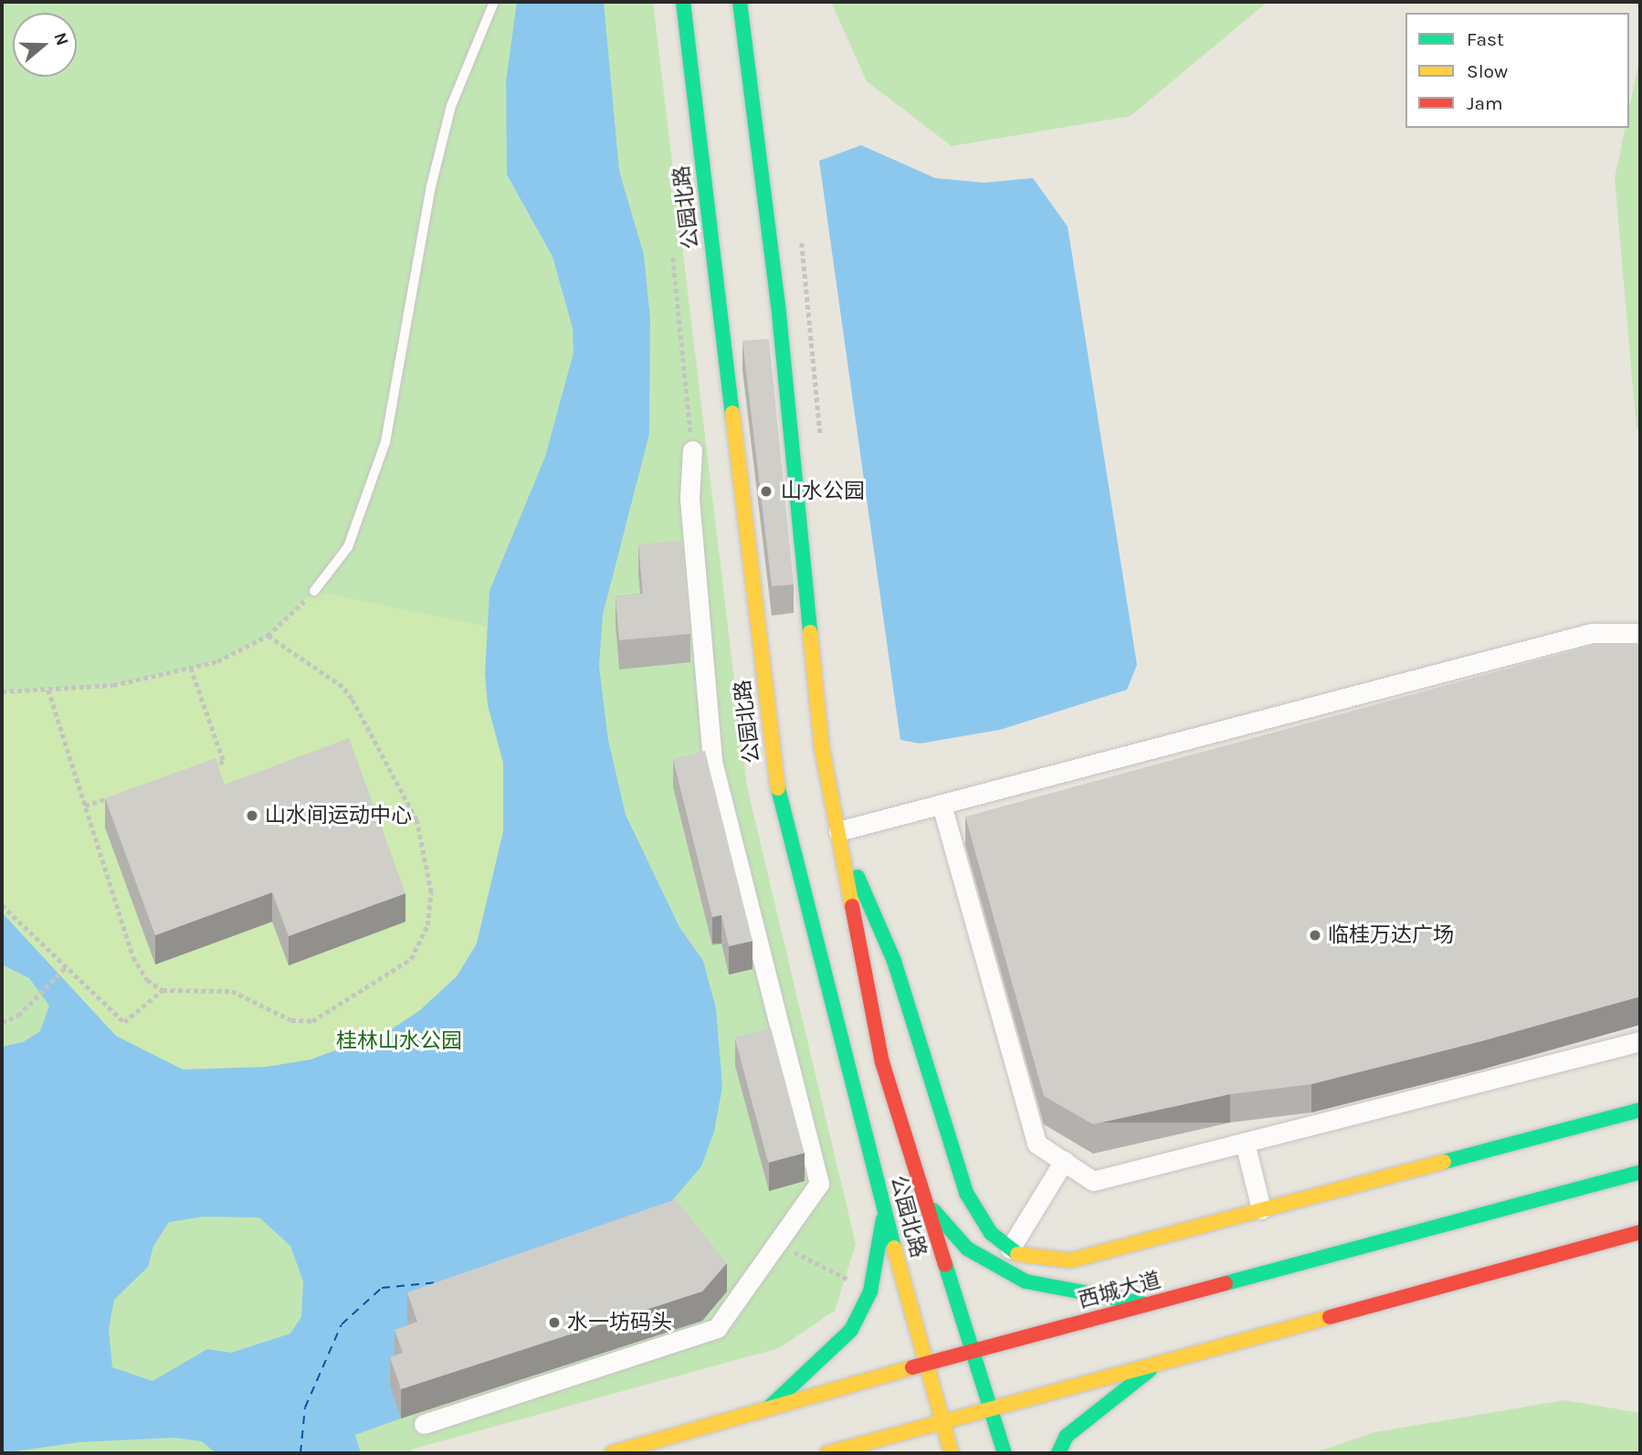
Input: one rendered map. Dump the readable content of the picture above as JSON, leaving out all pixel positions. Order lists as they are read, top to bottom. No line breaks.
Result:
{"streets":{"main road":["公园北路","西城大道"]},"crossings":[["公园北路","西城大道"]],"parks":["桂林山水公园"],"places":["山水公园","山水间运动中心","临桂万达广场","水一坊码头"],"legend":["Fast","Slow","Jam"],"north":"right"}
